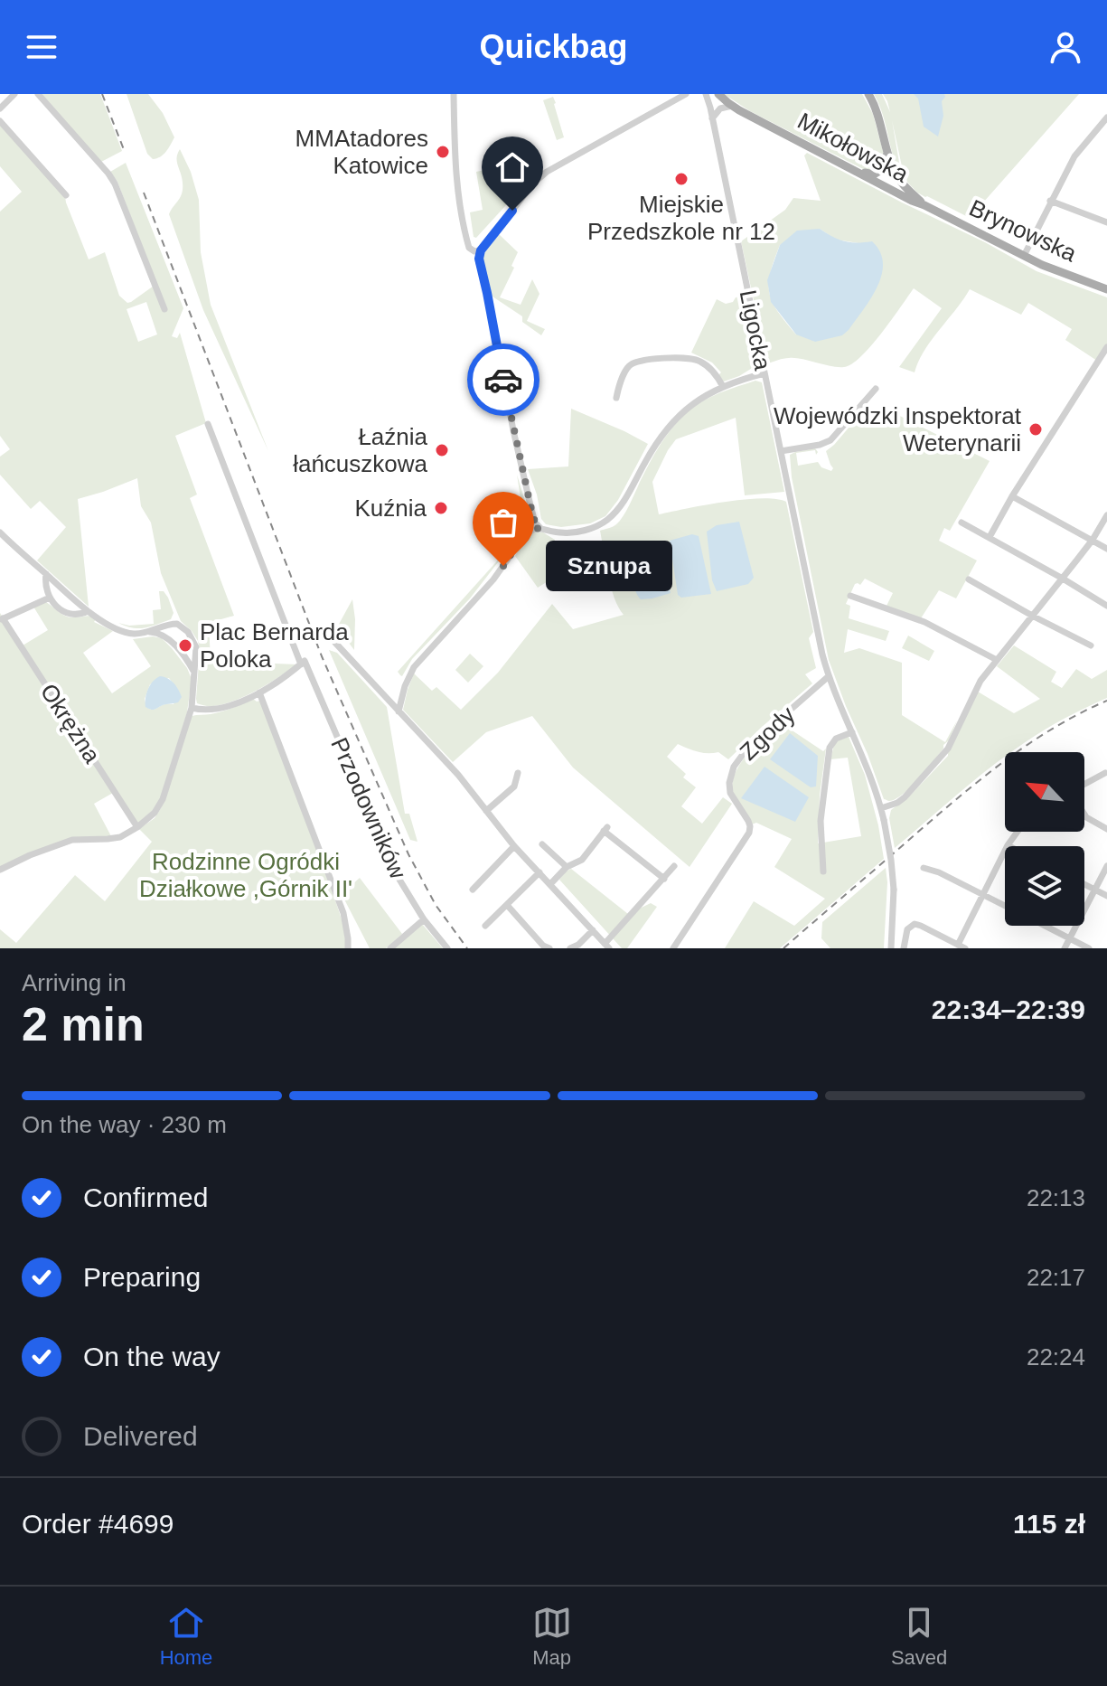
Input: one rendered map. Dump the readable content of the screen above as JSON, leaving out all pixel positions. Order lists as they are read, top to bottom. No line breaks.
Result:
{"streets":{"main road":["Mikołowska","Brynowska"],"street":["Ligocka","Okrężna","Zgody","Przodowników"]},"crossings":[["Mikołowska","Brynowska"],["Mikołowska","Ligocka"],["Ligocka","Zgody"]],"parks":["Rodzinne Ogródki Działkowe ,Górnik II'"],"places":["MMAtadores Katowice","Miejskie Przedszkole nr 12","Wojewódzki Inspektorat Weterynarii","Łaźnia łańcuszkowa","Kuźnia","Sznupa","Plac Bernarda Poloka"],"north":"top left","page":{"header":"Quickbag","bubble":"Sznupa","heading":["2 min","Arriving in","22:34–22:39"],"panel":["Order #4699","115 zł"],"bar":"On the way · 230 m","list":[["Confirmed","22:13"],["Preparing","22:17"],["On the way","22:24"],"Delivered"],"tabs":["Home","Map","Saved"]}}
